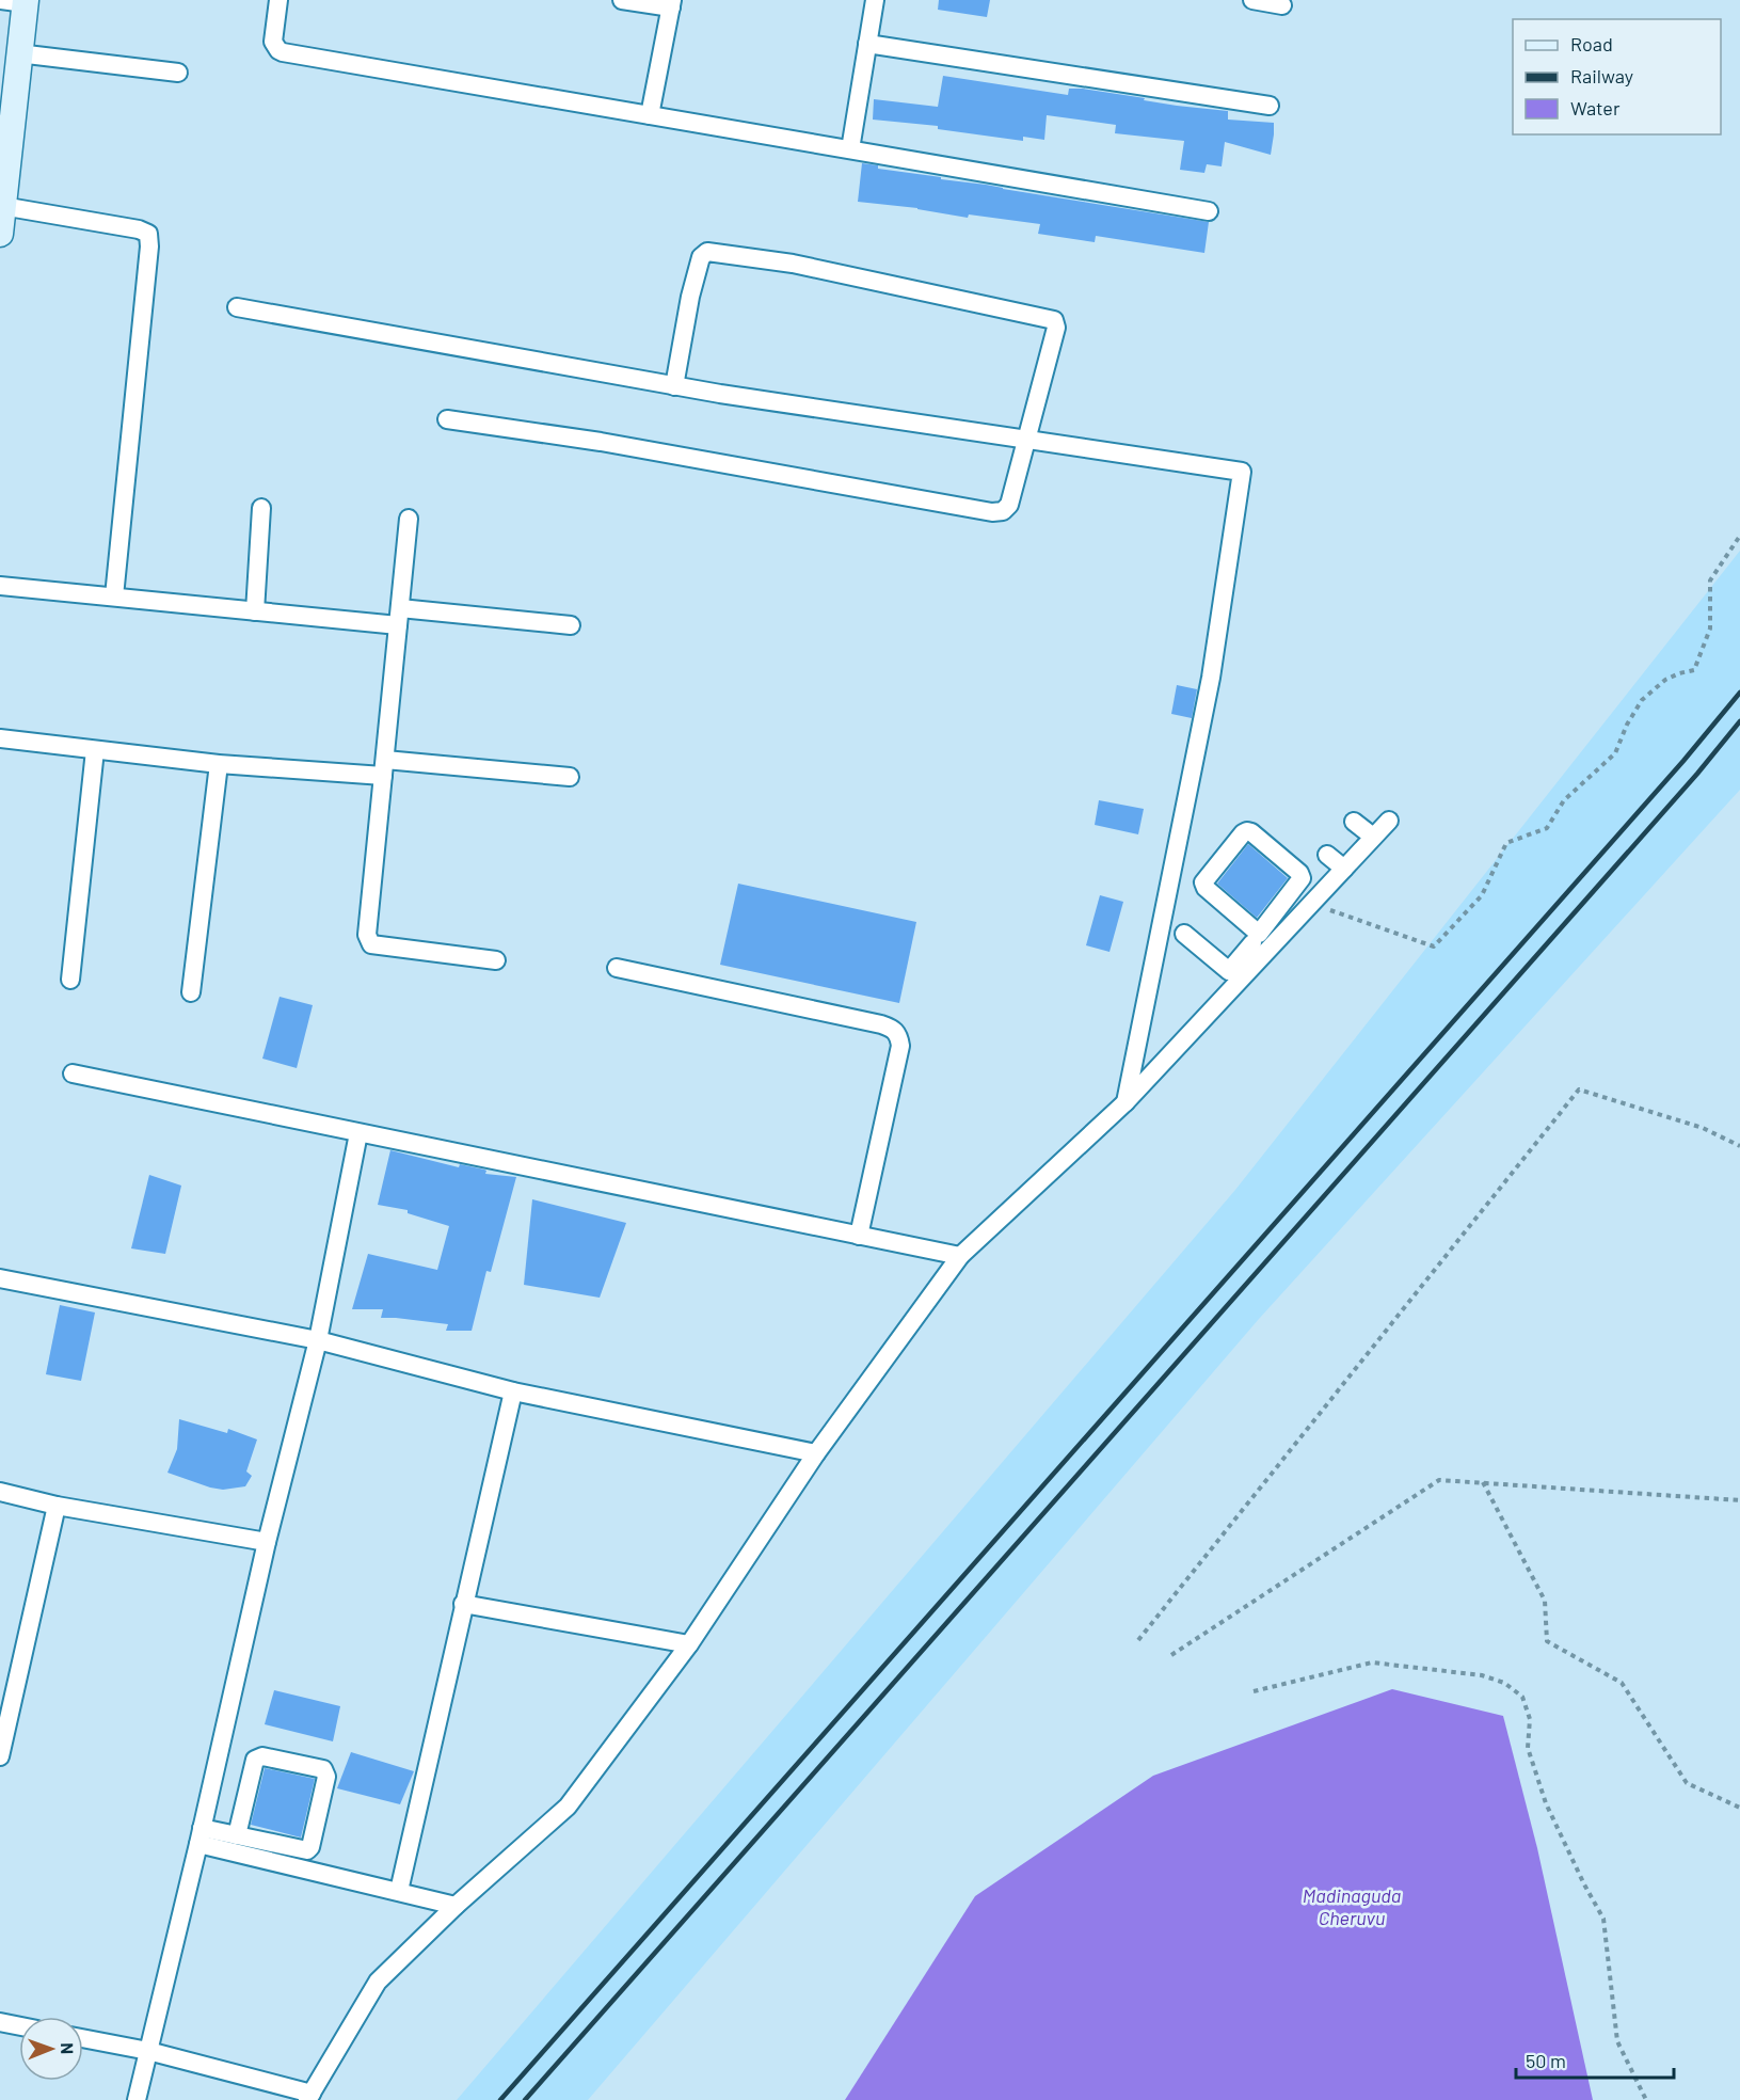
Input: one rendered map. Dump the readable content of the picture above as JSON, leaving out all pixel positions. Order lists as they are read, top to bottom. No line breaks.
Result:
{"water":["Madinaguda Cheruvu"],"legend":["Road","Railway","Water"],"scale_bar":"50 m","north":"right"}
